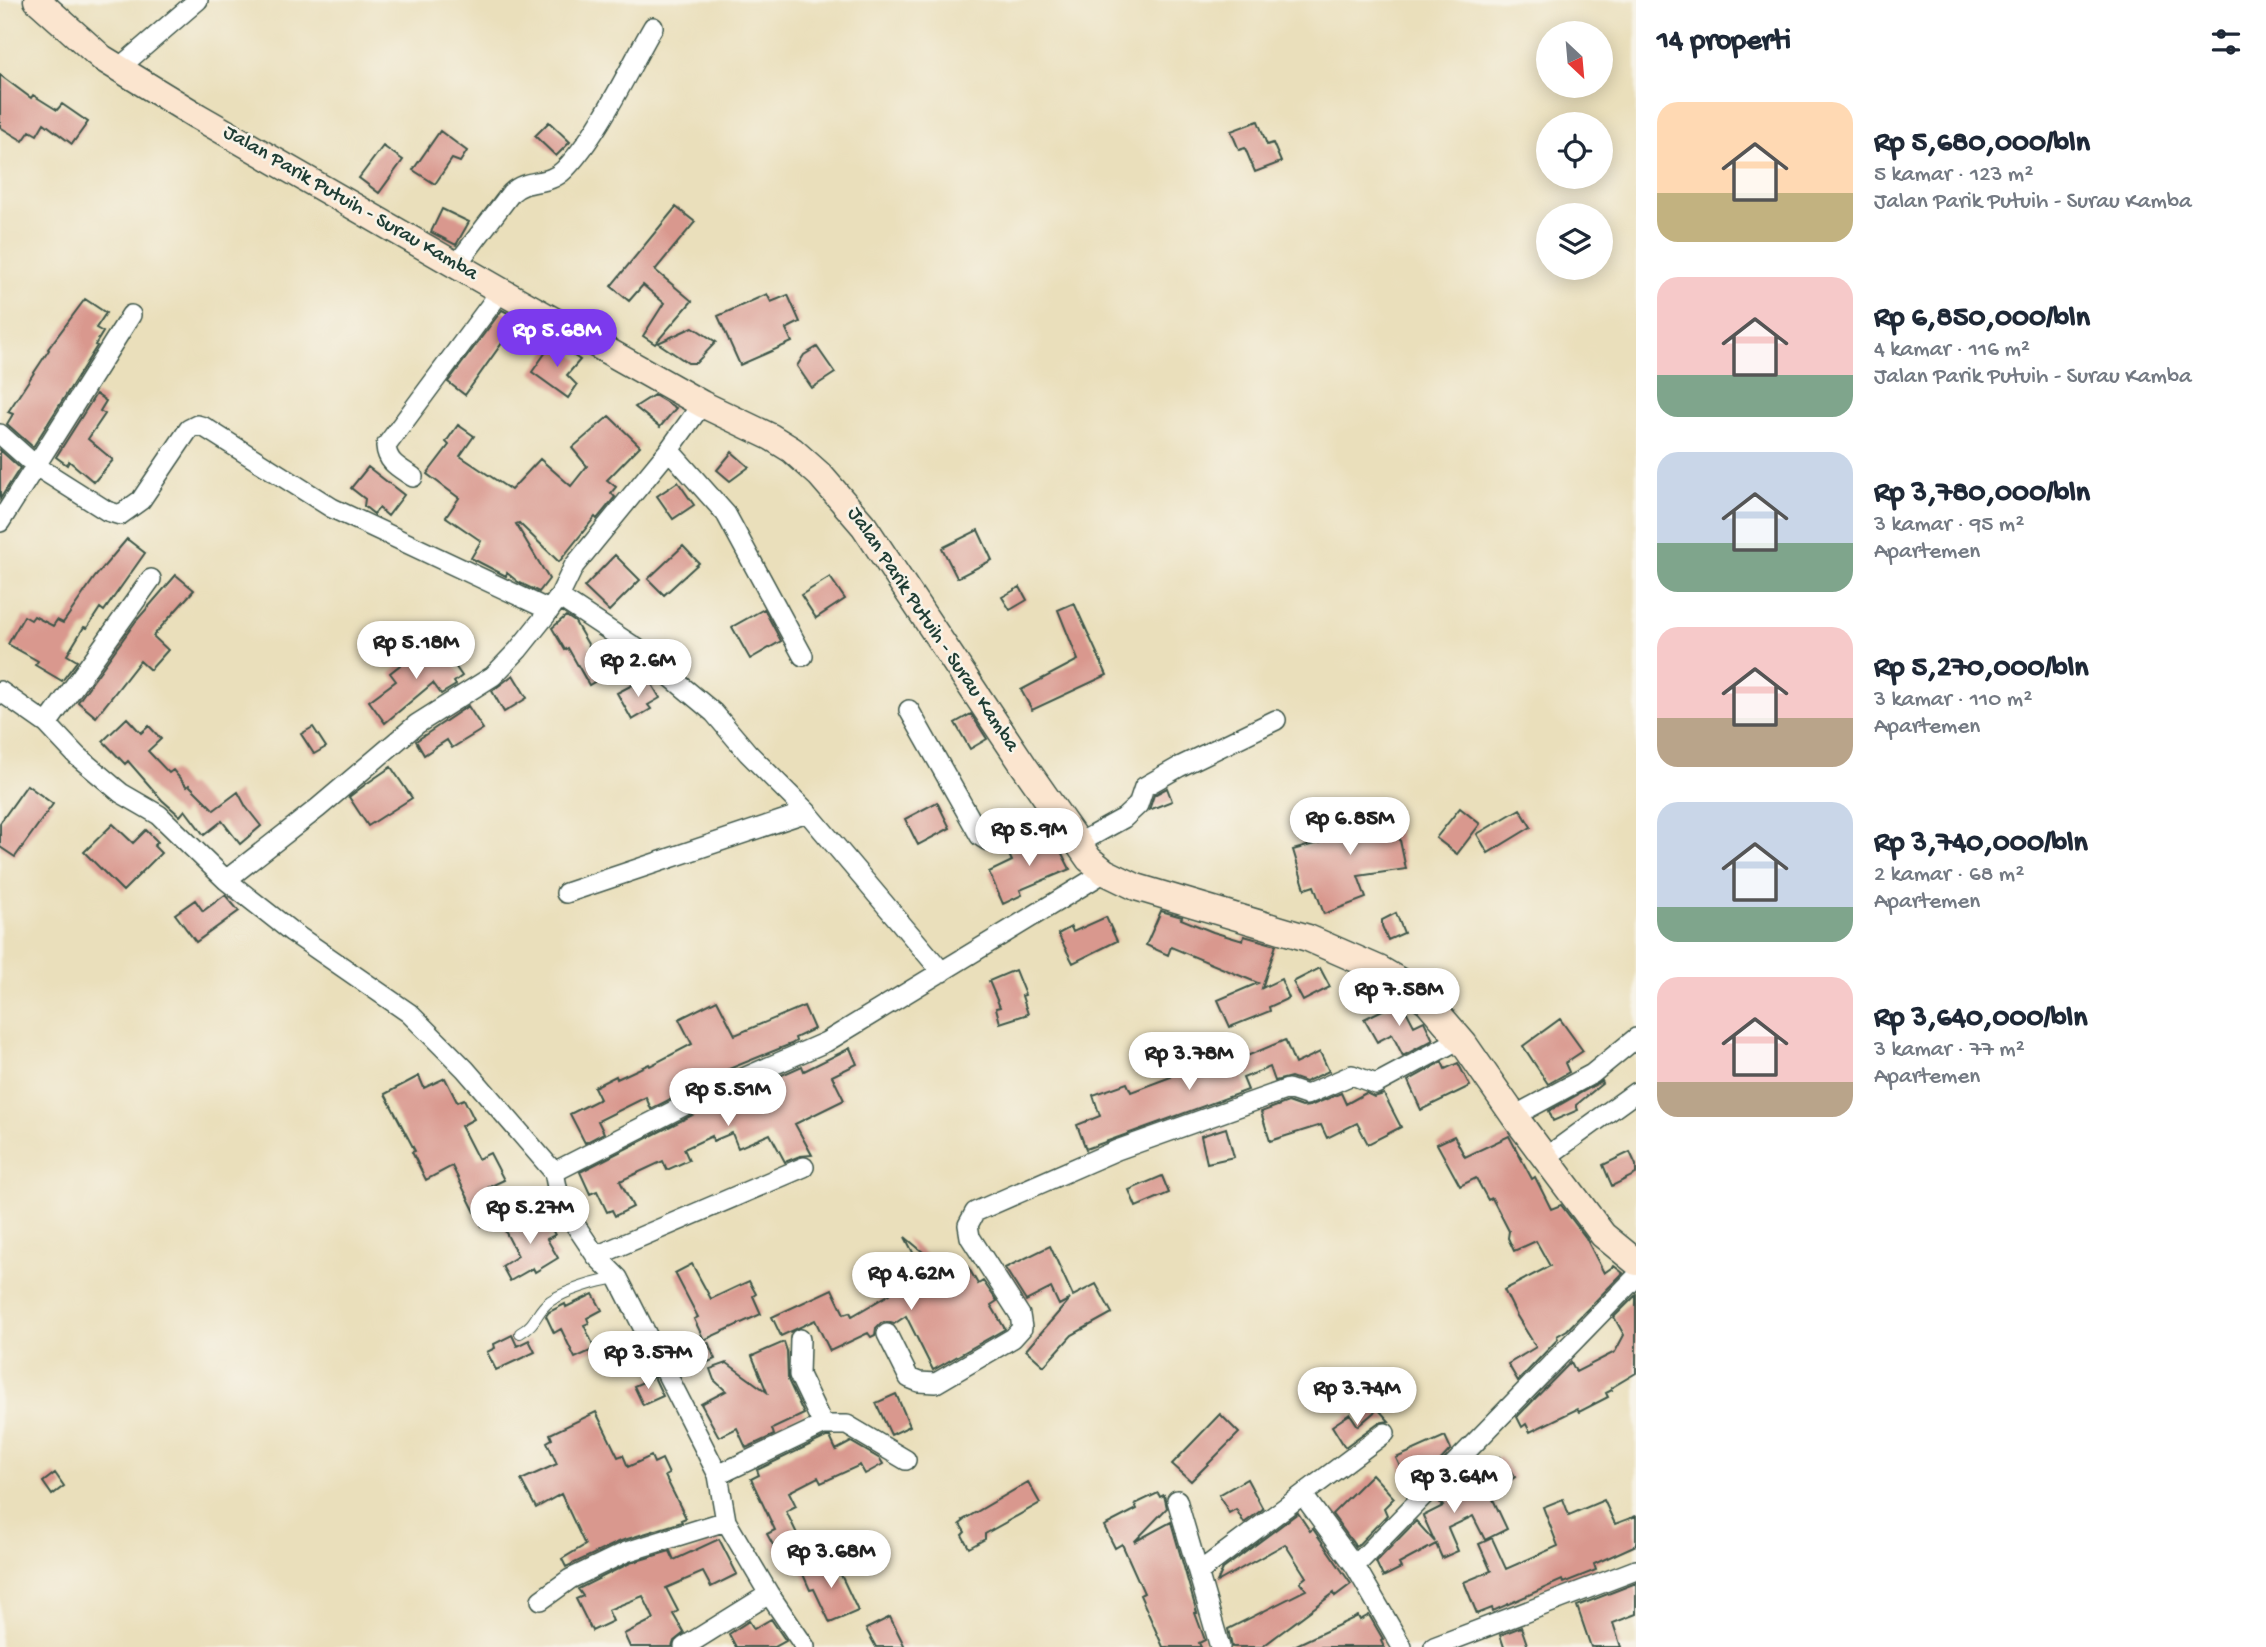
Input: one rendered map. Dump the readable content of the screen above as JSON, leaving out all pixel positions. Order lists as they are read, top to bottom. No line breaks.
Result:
{"streets":{"street":["Jalan Parik Putuih - Surau Kamba"]},"north":"bottom right","page":{"heading":"14 properti","list":[{"name":"Rp 5,680,000/bln","note":"5 kamar · 123 m² · Jalan Parik Putuih - Surau Kamba"},{"name":"Rp 6,850,000/bln","note":"4 kamar · 116 m² · Jalan Parik Putuih - Surau Kamba"},{"name":"Rp 3,780,000/bln","note":"3 kamar · 95 m² · Apartemen"},{"name":"Rp 5,270,000/bln","note":"3 kamar · 110 m² · Apartemen"},{"name":"Rp 3,740,000/bln","note":"2 kamar · 68 m² · Apartemen"},{"name":"Rp 3,640,000/bln","note":"3 kamar · 77 m² · Apartemen"}],"price":["Rp 5.68M","Rp 5.18M","Rp 2.6M","Rp 6.85M","Rp 5.9M","Rp 7.58M","Rp 3.78M","Rp 5.51M","Rp 5.27M","Rp 4.62M","Rp 3.57M","Rp 3.74M","Rp 3.64M","Rp 3.68M"]}}
